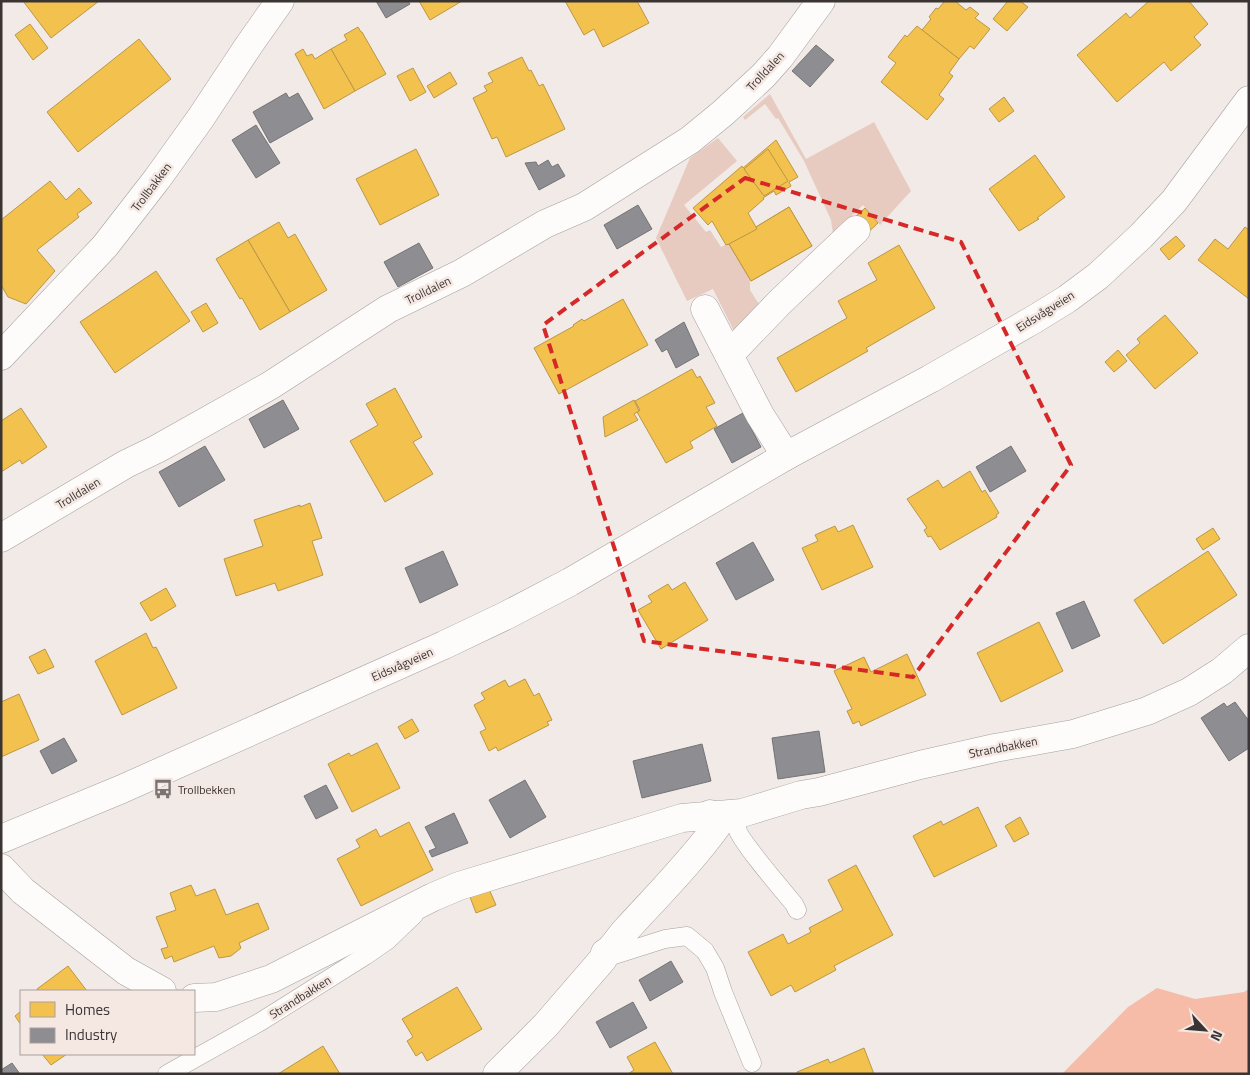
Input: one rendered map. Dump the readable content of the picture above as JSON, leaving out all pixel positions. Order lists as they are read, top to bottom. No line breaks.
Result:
{"streets":{"street":["Trolldalen","Trollbakken","Eidsvågveien","Strandbakken"]},"places":{"bus stop":["Trollbekken"]},"legend":["Homes","Industry"],"north":"bottom right"}
